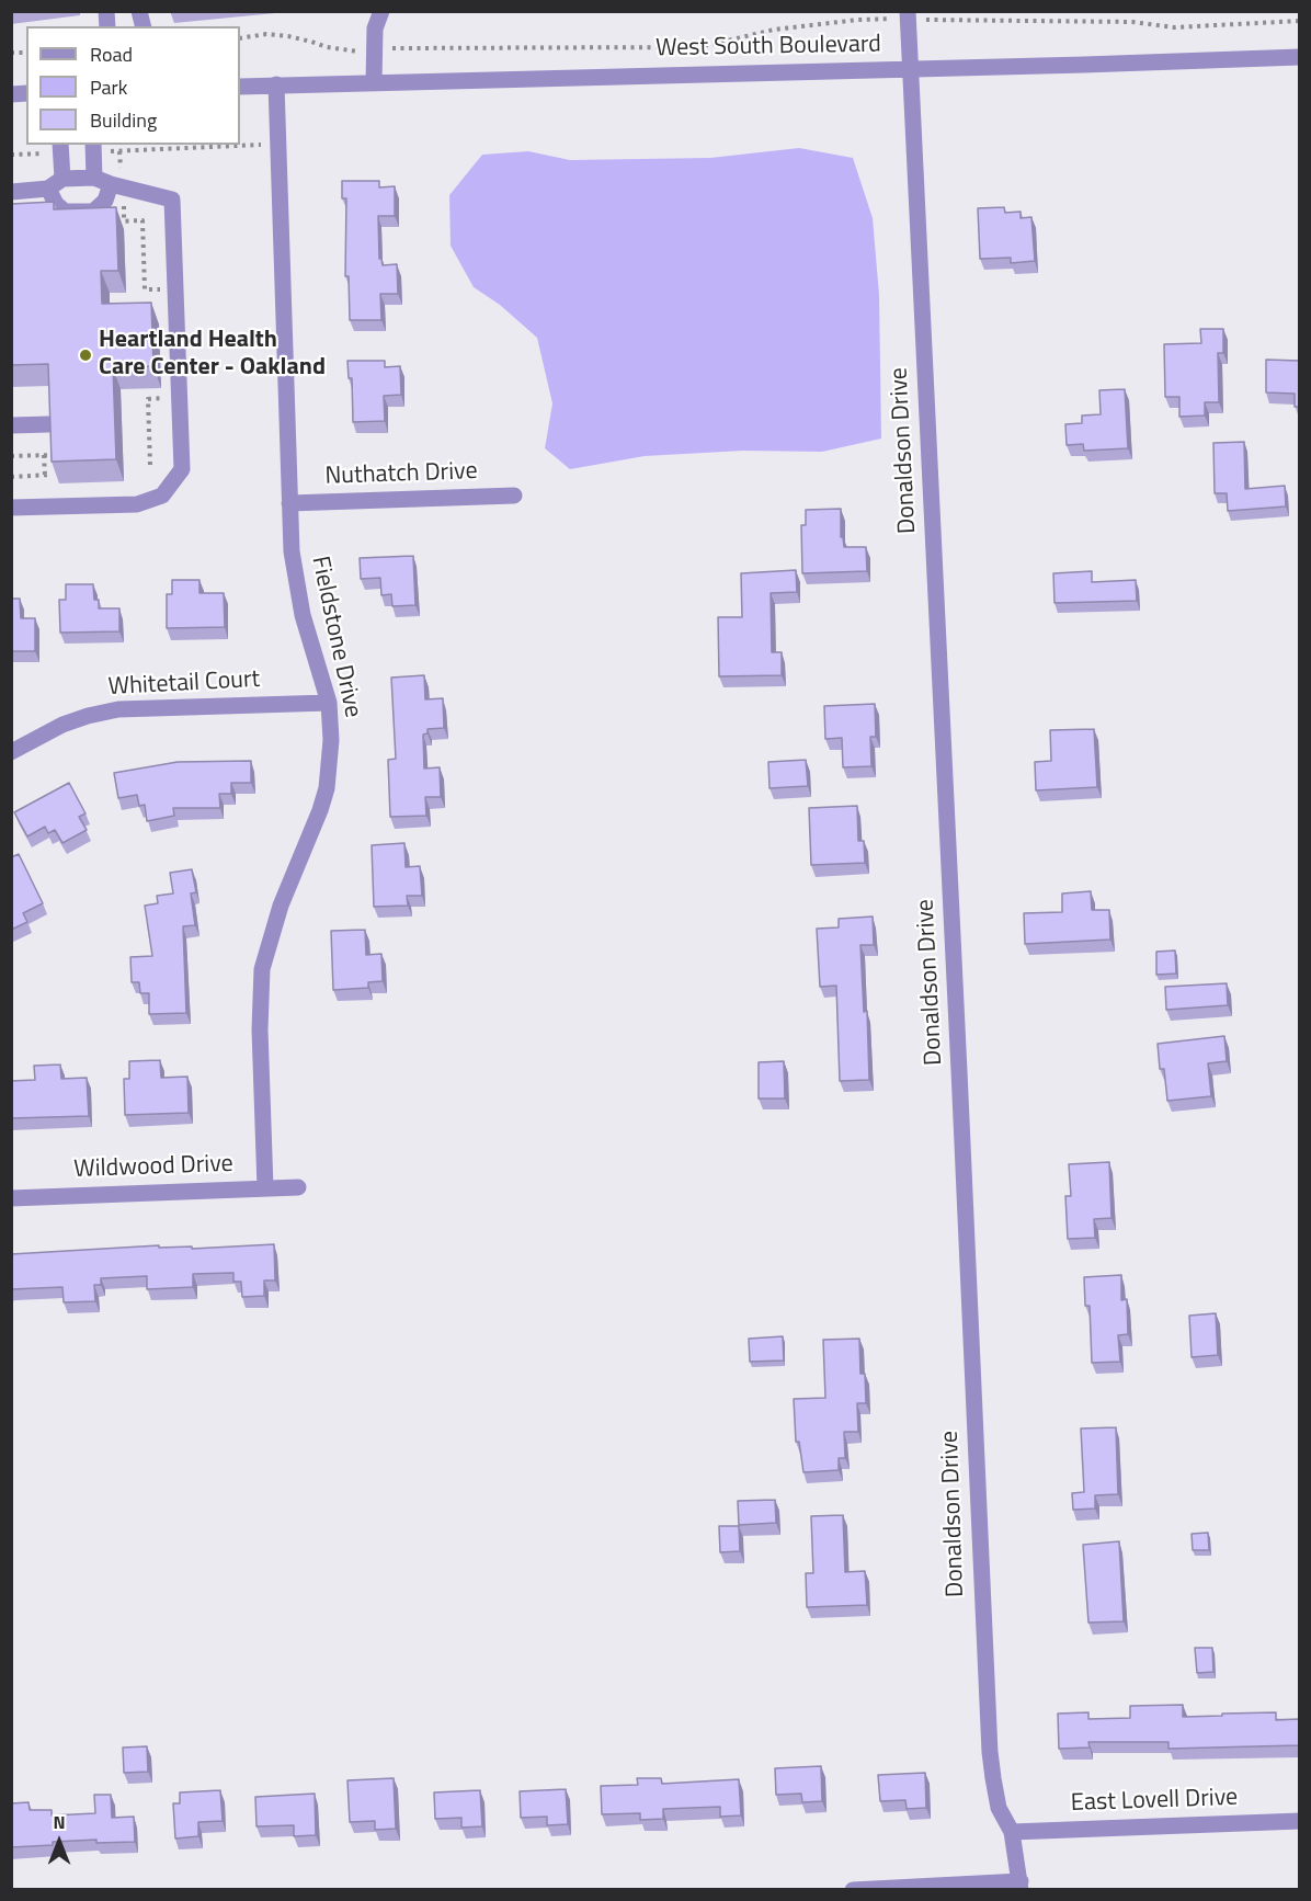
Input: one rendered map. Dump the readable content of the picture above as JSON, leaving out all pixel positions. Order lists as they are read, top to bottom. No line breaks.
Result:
{"streets":{"street":["West South Boulevard","Donaldson Drive","Nuthatch Drive","Fieldstone Drive","Whitetail Court","Wildwood Drive","East Lovell Drive"]},"crossings":[["West South Boulevard","Donaldson Drive"],["West South Boulevard","Fieldstone Drive"],["Donaldson Drive","East Lovell Drive"],["Nuthatch Drive","Fieldstone Drive"],["Fieldstone Drive","Whitetail Court"],["Fieldstone Drive","Wildwood Drive"]],"places":["Heartland Health Care Center - Oakland"],"legend":["Road","Park","Building"],"north":"top"}
